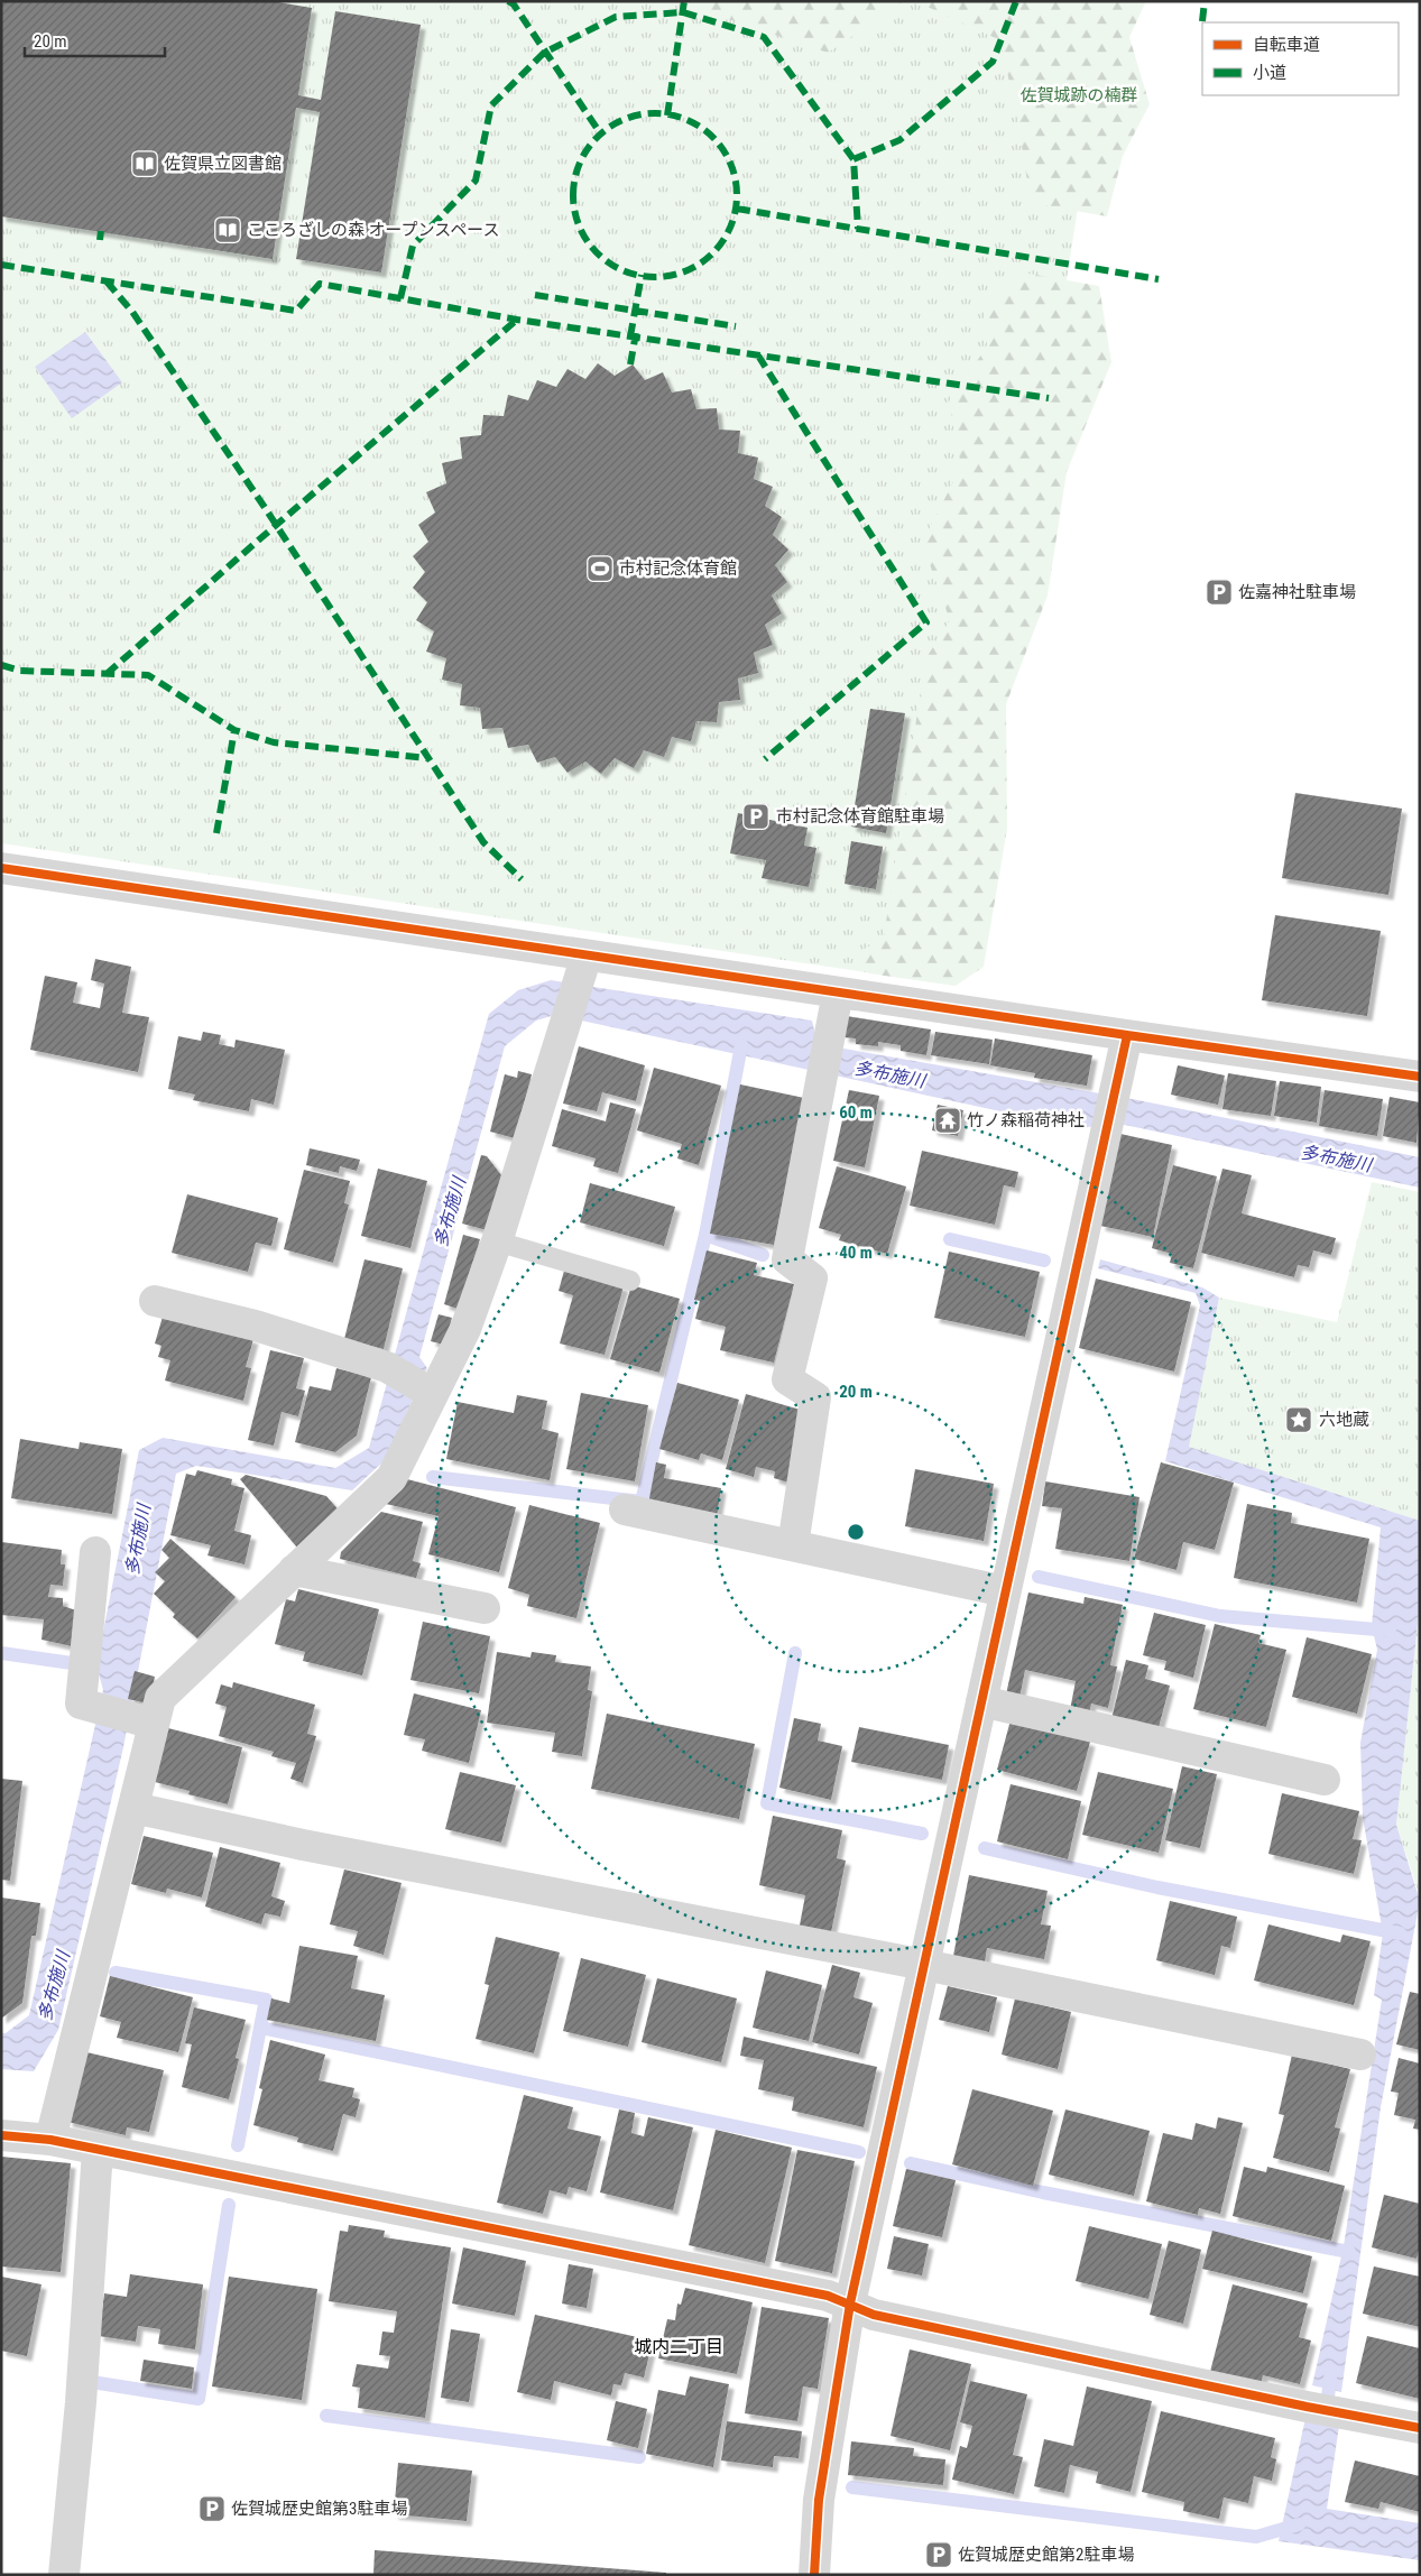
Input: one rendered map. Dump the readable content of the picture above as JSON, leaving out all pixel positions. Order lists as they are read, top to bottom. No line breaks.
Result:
{"districts":["城内二丁目"],"water":["多布施川"],"parks":["佐賀城跡の楠群"],"places":{"library":["佐賀県立図書館","こころざしの森 オープンスペース"],"sports":["市村記念体育館"],"parking":["佐嘉神社駐車場","市村記念体育館駐車場","佐賀城歴史館第3駐車場","佐賀城歴史館第2駐車場"],"temple":["竹ノ森稲荷神社"],"place":["六地蔵"]},"legend":["自転車道","小道"],"scale_bar":"20 m","rings":["60 m","40 m","20 m"]}
